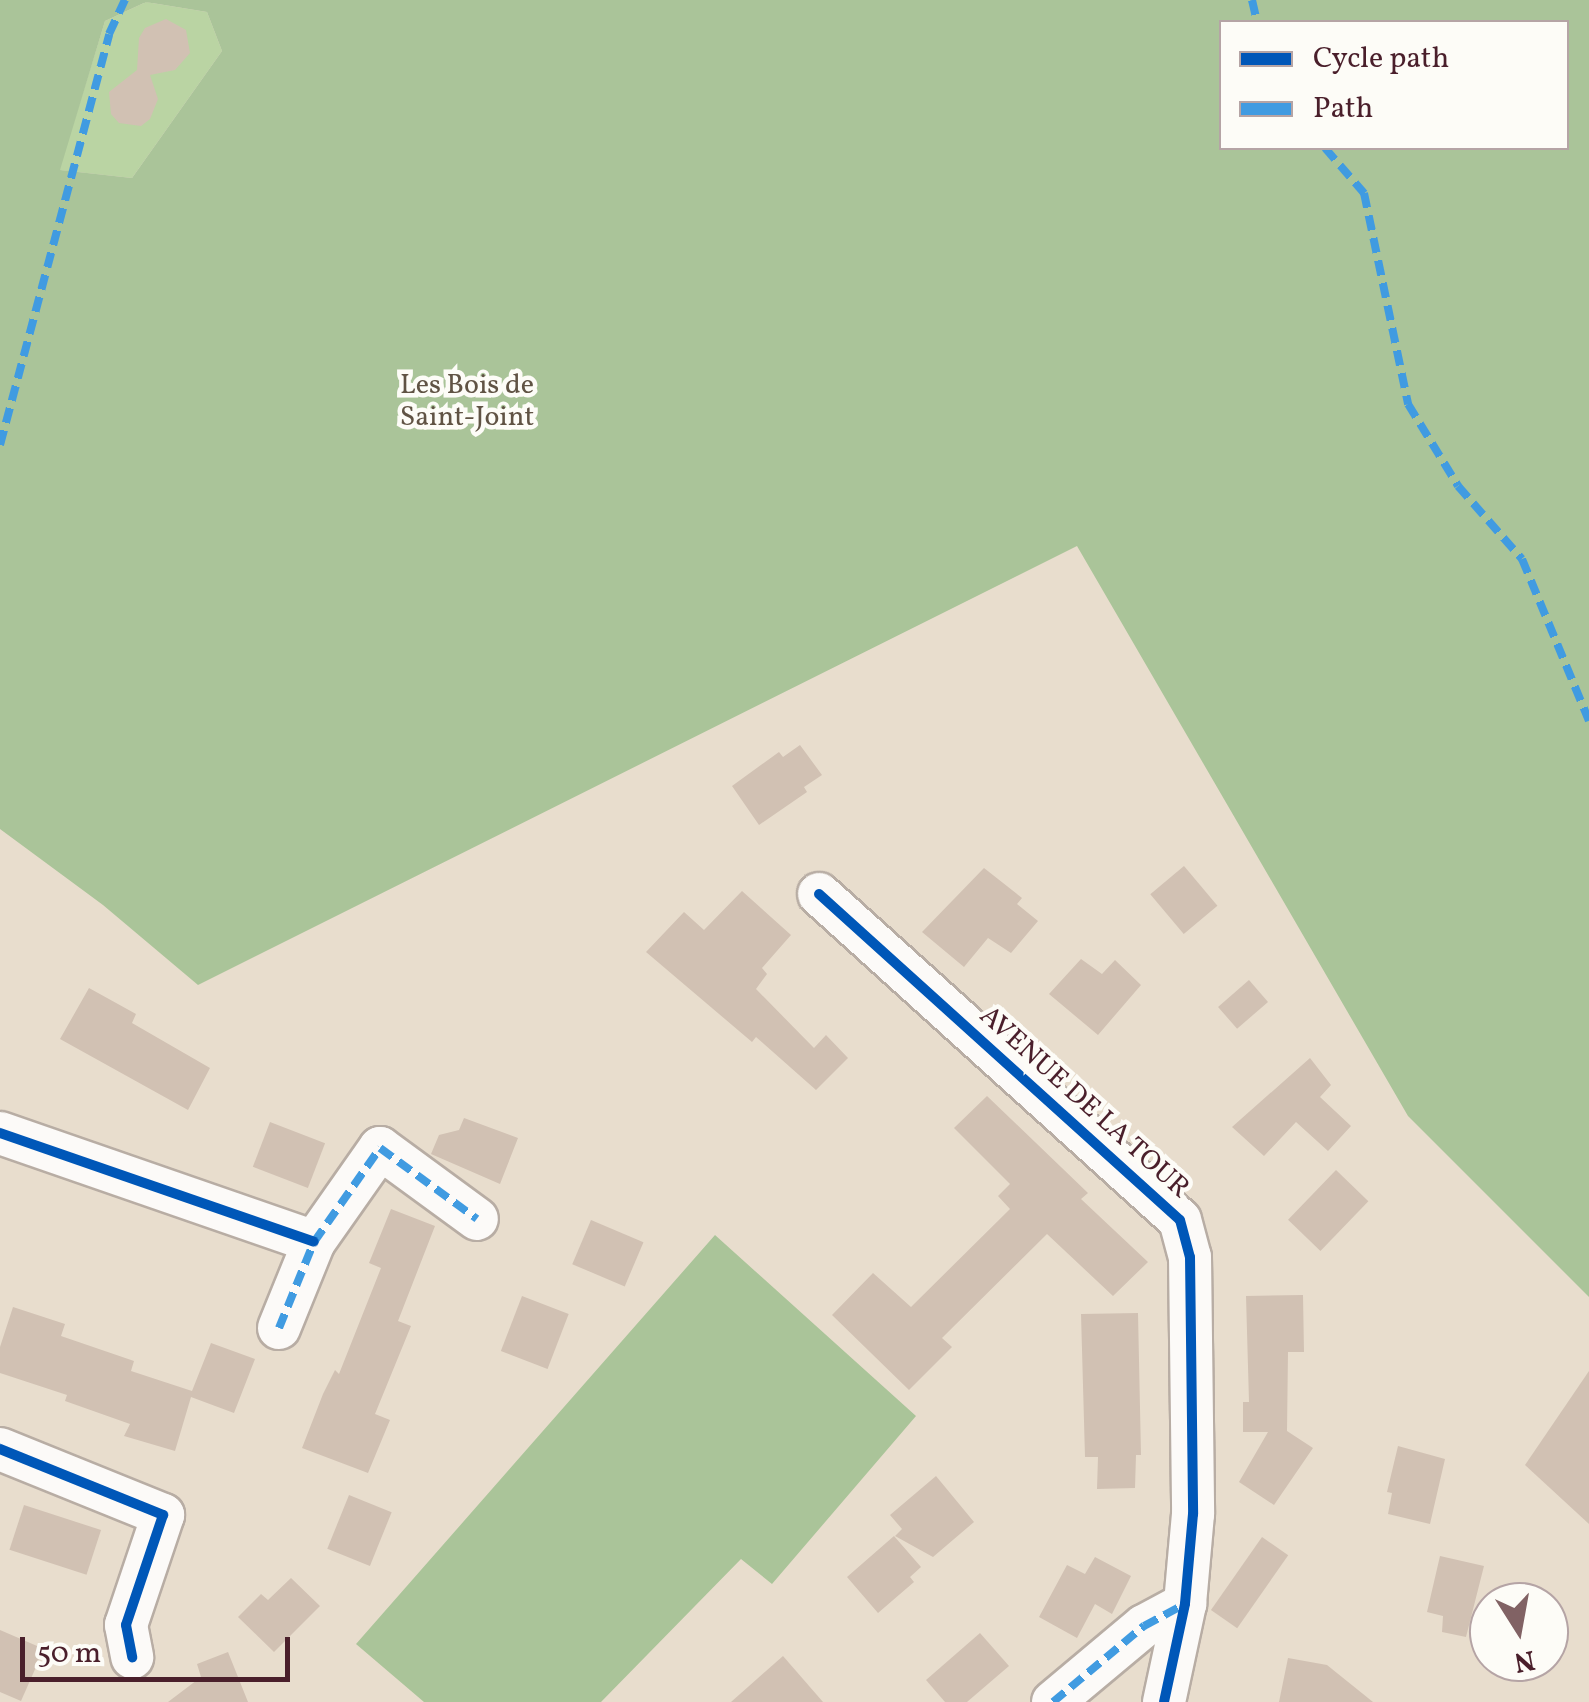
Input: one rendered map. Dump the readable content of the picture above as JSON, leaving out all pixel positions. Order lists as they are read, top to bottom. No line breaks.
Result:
{"streets":{"street":["AVENUE DE LA TOUR"]},"parks":["Les Bois de Saint-Joint"],"legend":["Cycle path","Path"],"scale_bar":"50 m","north":"bottom"}
